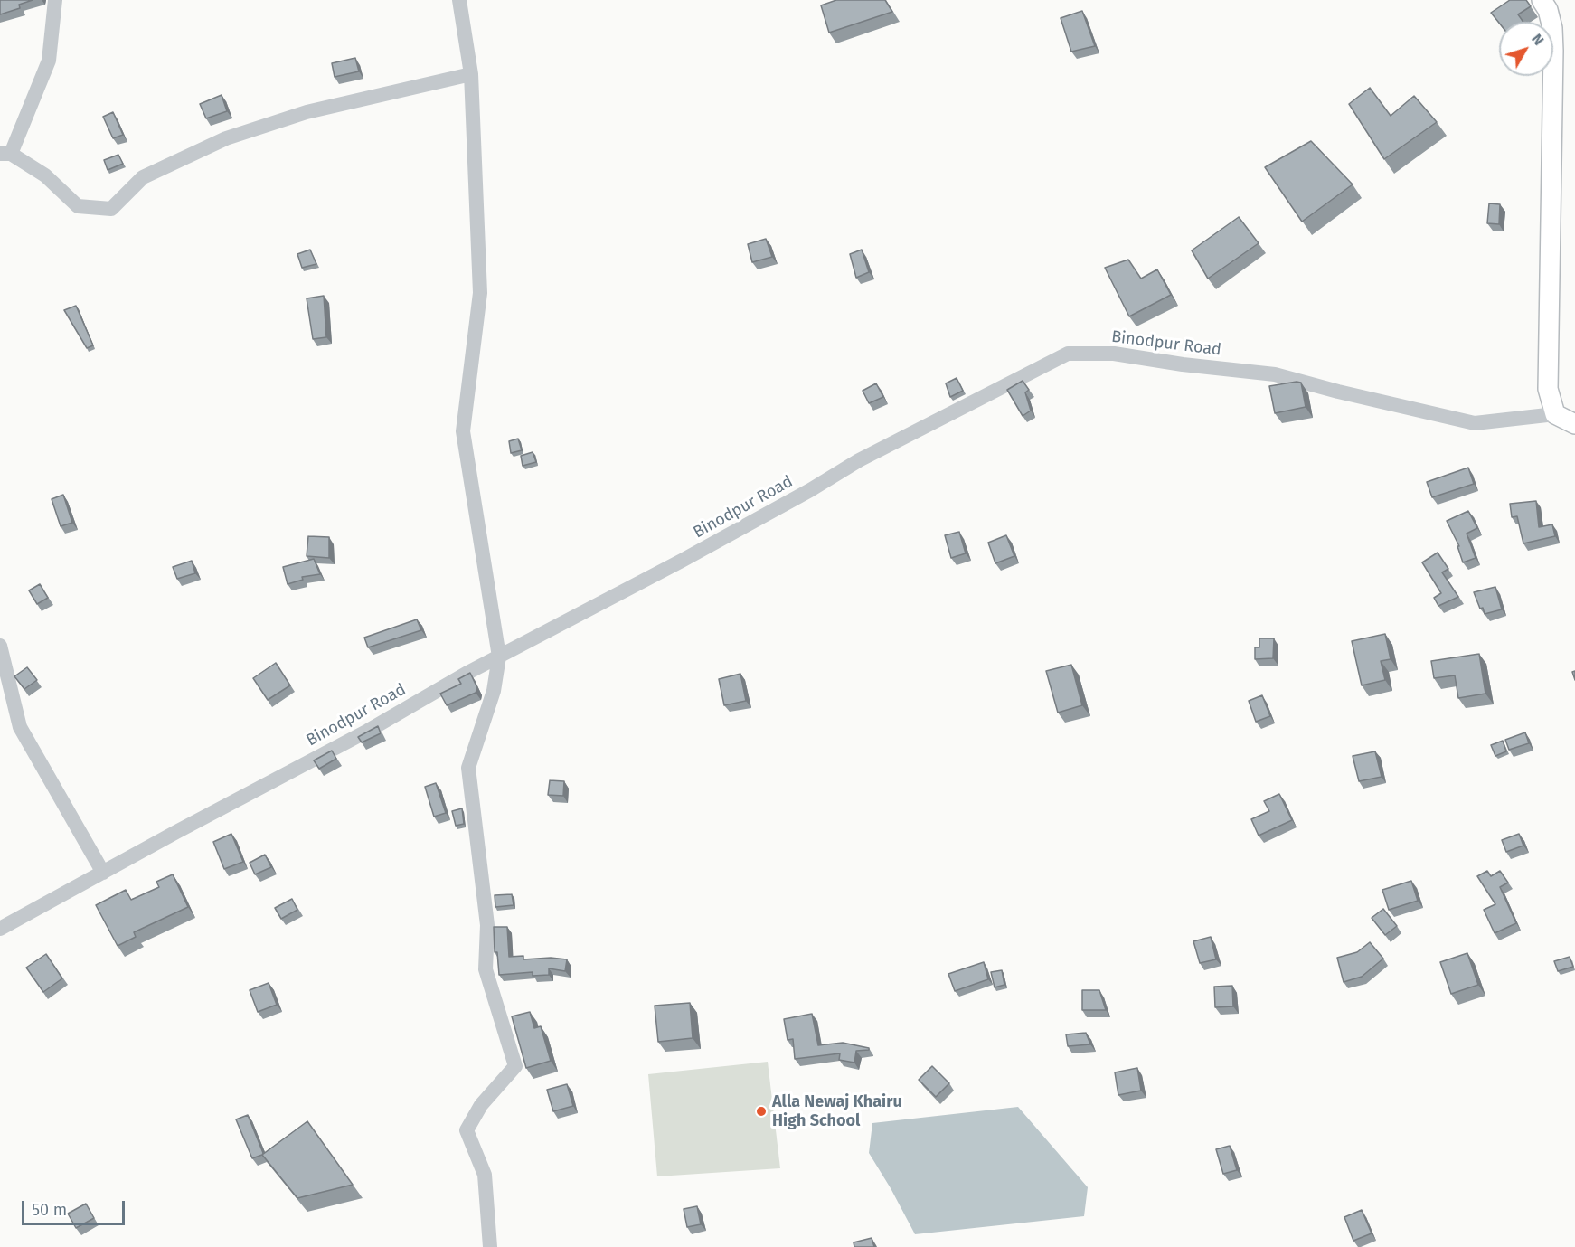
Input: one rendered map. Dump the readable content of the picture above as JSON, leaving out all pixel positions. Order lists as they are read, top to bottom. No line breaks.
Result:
{"streets":{"street":["Binodpur Road"]},"places":["Alla Newaj Khairu High School"],"scale_bar":"50 m","north":"top right"}
